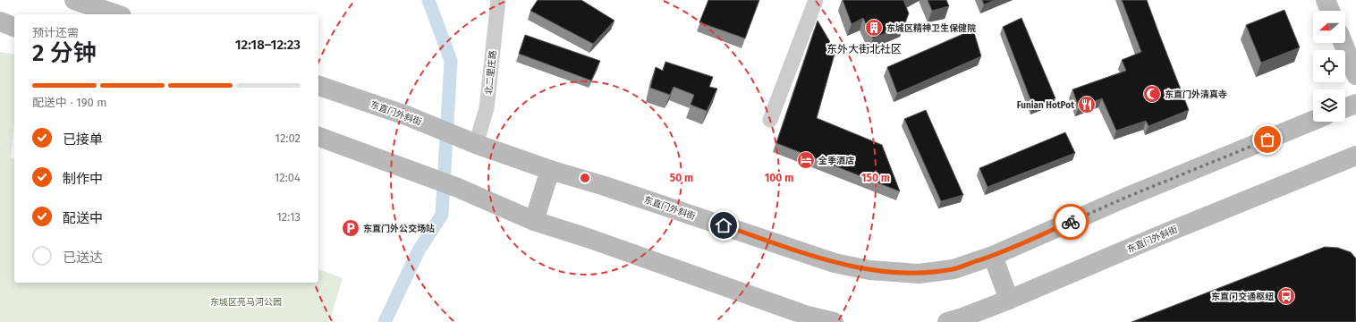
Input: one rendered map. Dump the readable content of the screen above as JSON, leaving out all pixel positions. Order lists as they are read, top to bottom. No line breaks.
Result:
{"streets":{"main road":["东直门外斜街"],"street":["北二里庄路"]},"crossings":[["北二里庄路","东直门外斜街"]],"districts":["东外大街北社区"],"parks":["东城区亮马河公园"],"places":{"building":["东城区精神卫生保健院"],"mosque":["东直门外清真寺"],"restaurant":["Funian HotPot"],"hotel":["全季酒店"],"parking":["东直门外公交场站"],"bus stop":["东直门交通枢纽"]},"north":"left","page":{"heading":["2 分钟","预计还需","12:18–12:23"],"bar":"配送中 · 190 m","list":[["已接单","12:02"],["制作中","12:04"],["配送中","12:13"],"已送达"]},"rings":["50 m","100 m","150 m"]}
